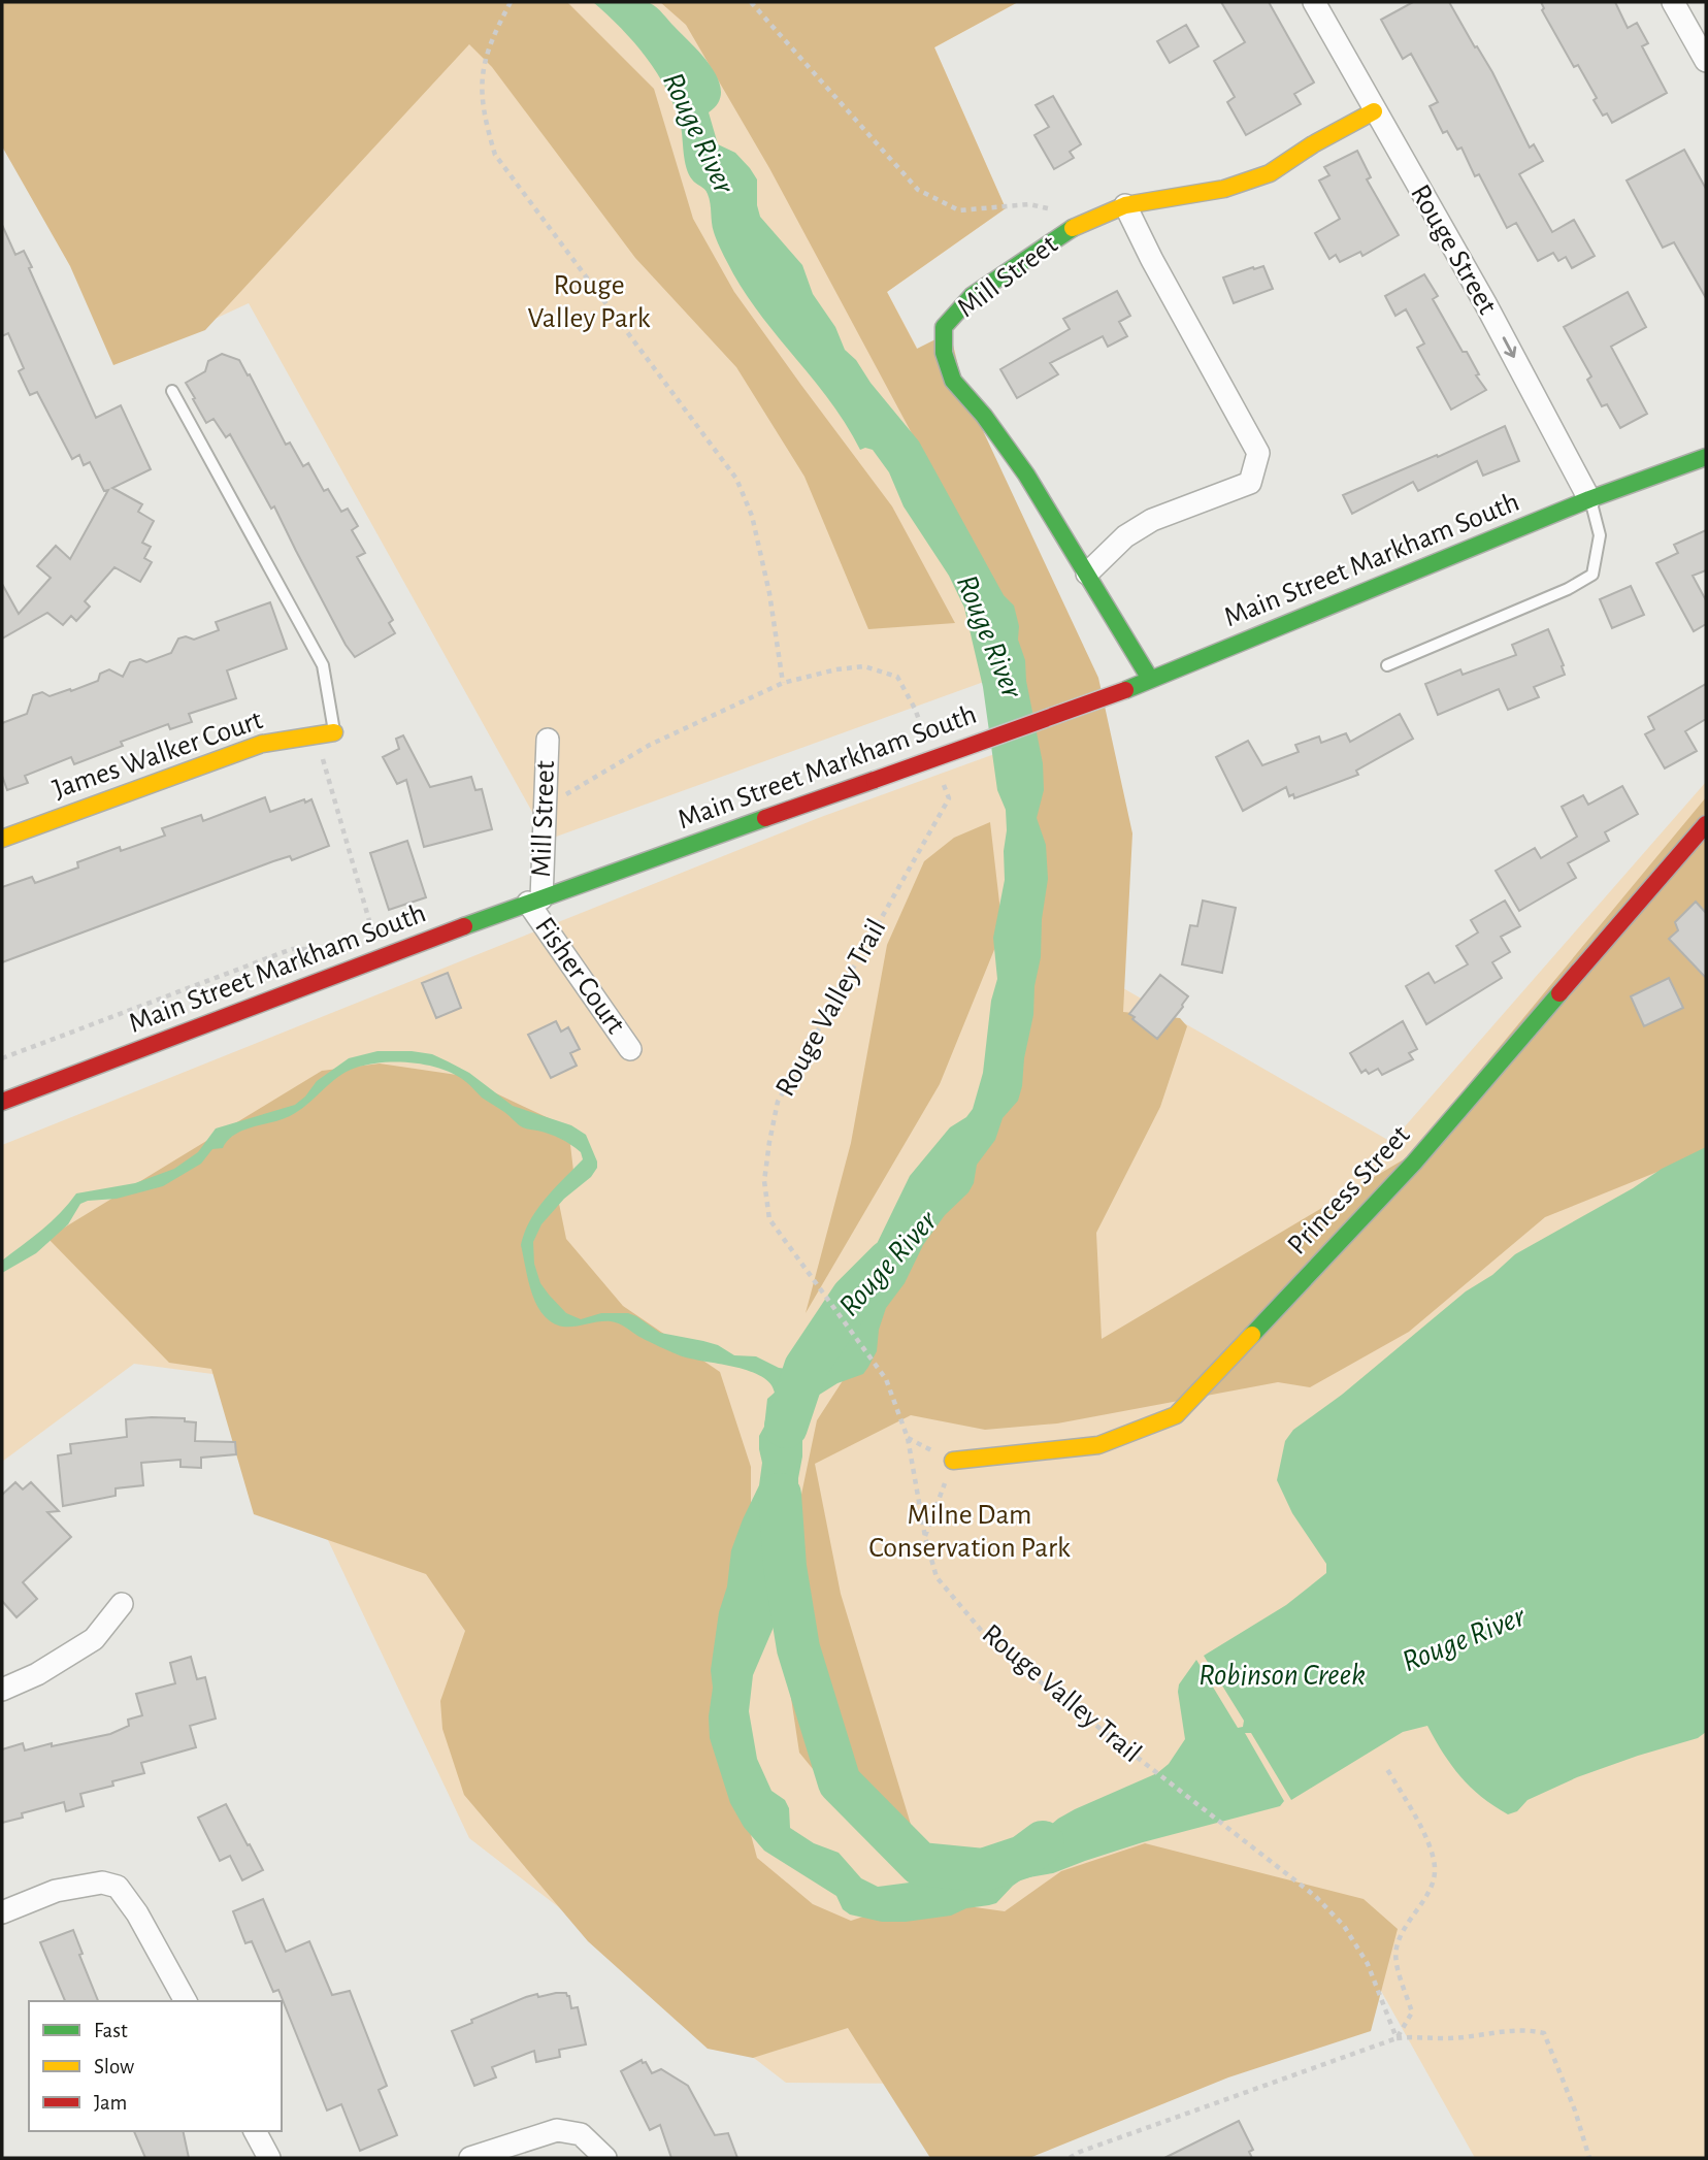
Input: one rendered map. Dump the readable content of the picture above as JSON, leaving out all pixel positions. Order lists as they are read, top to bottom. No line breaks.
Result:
{"streets":{"street":["Rouge Street","Mill Street","Main Street Markham South","James Walker Court","Fisher Court","Princess Street"],"path":["Rouge Valley Trail"]},"crossings":[["Rouge Street","Mill Street"],["Rouge Street","Main Street Markham South"],["Mill Street","Main Street Markham South"],["Mill Street","Fisher Court"],["Main Street Markham South","Fisher Court"]],"one_way":["Rouge Street"],"water":["Rouge River","Robinson Creek"],"parks":["Rouge Valley Park","Milne Dam Conservation Park"],"legend":["Fast","Slow","Jam"]}
